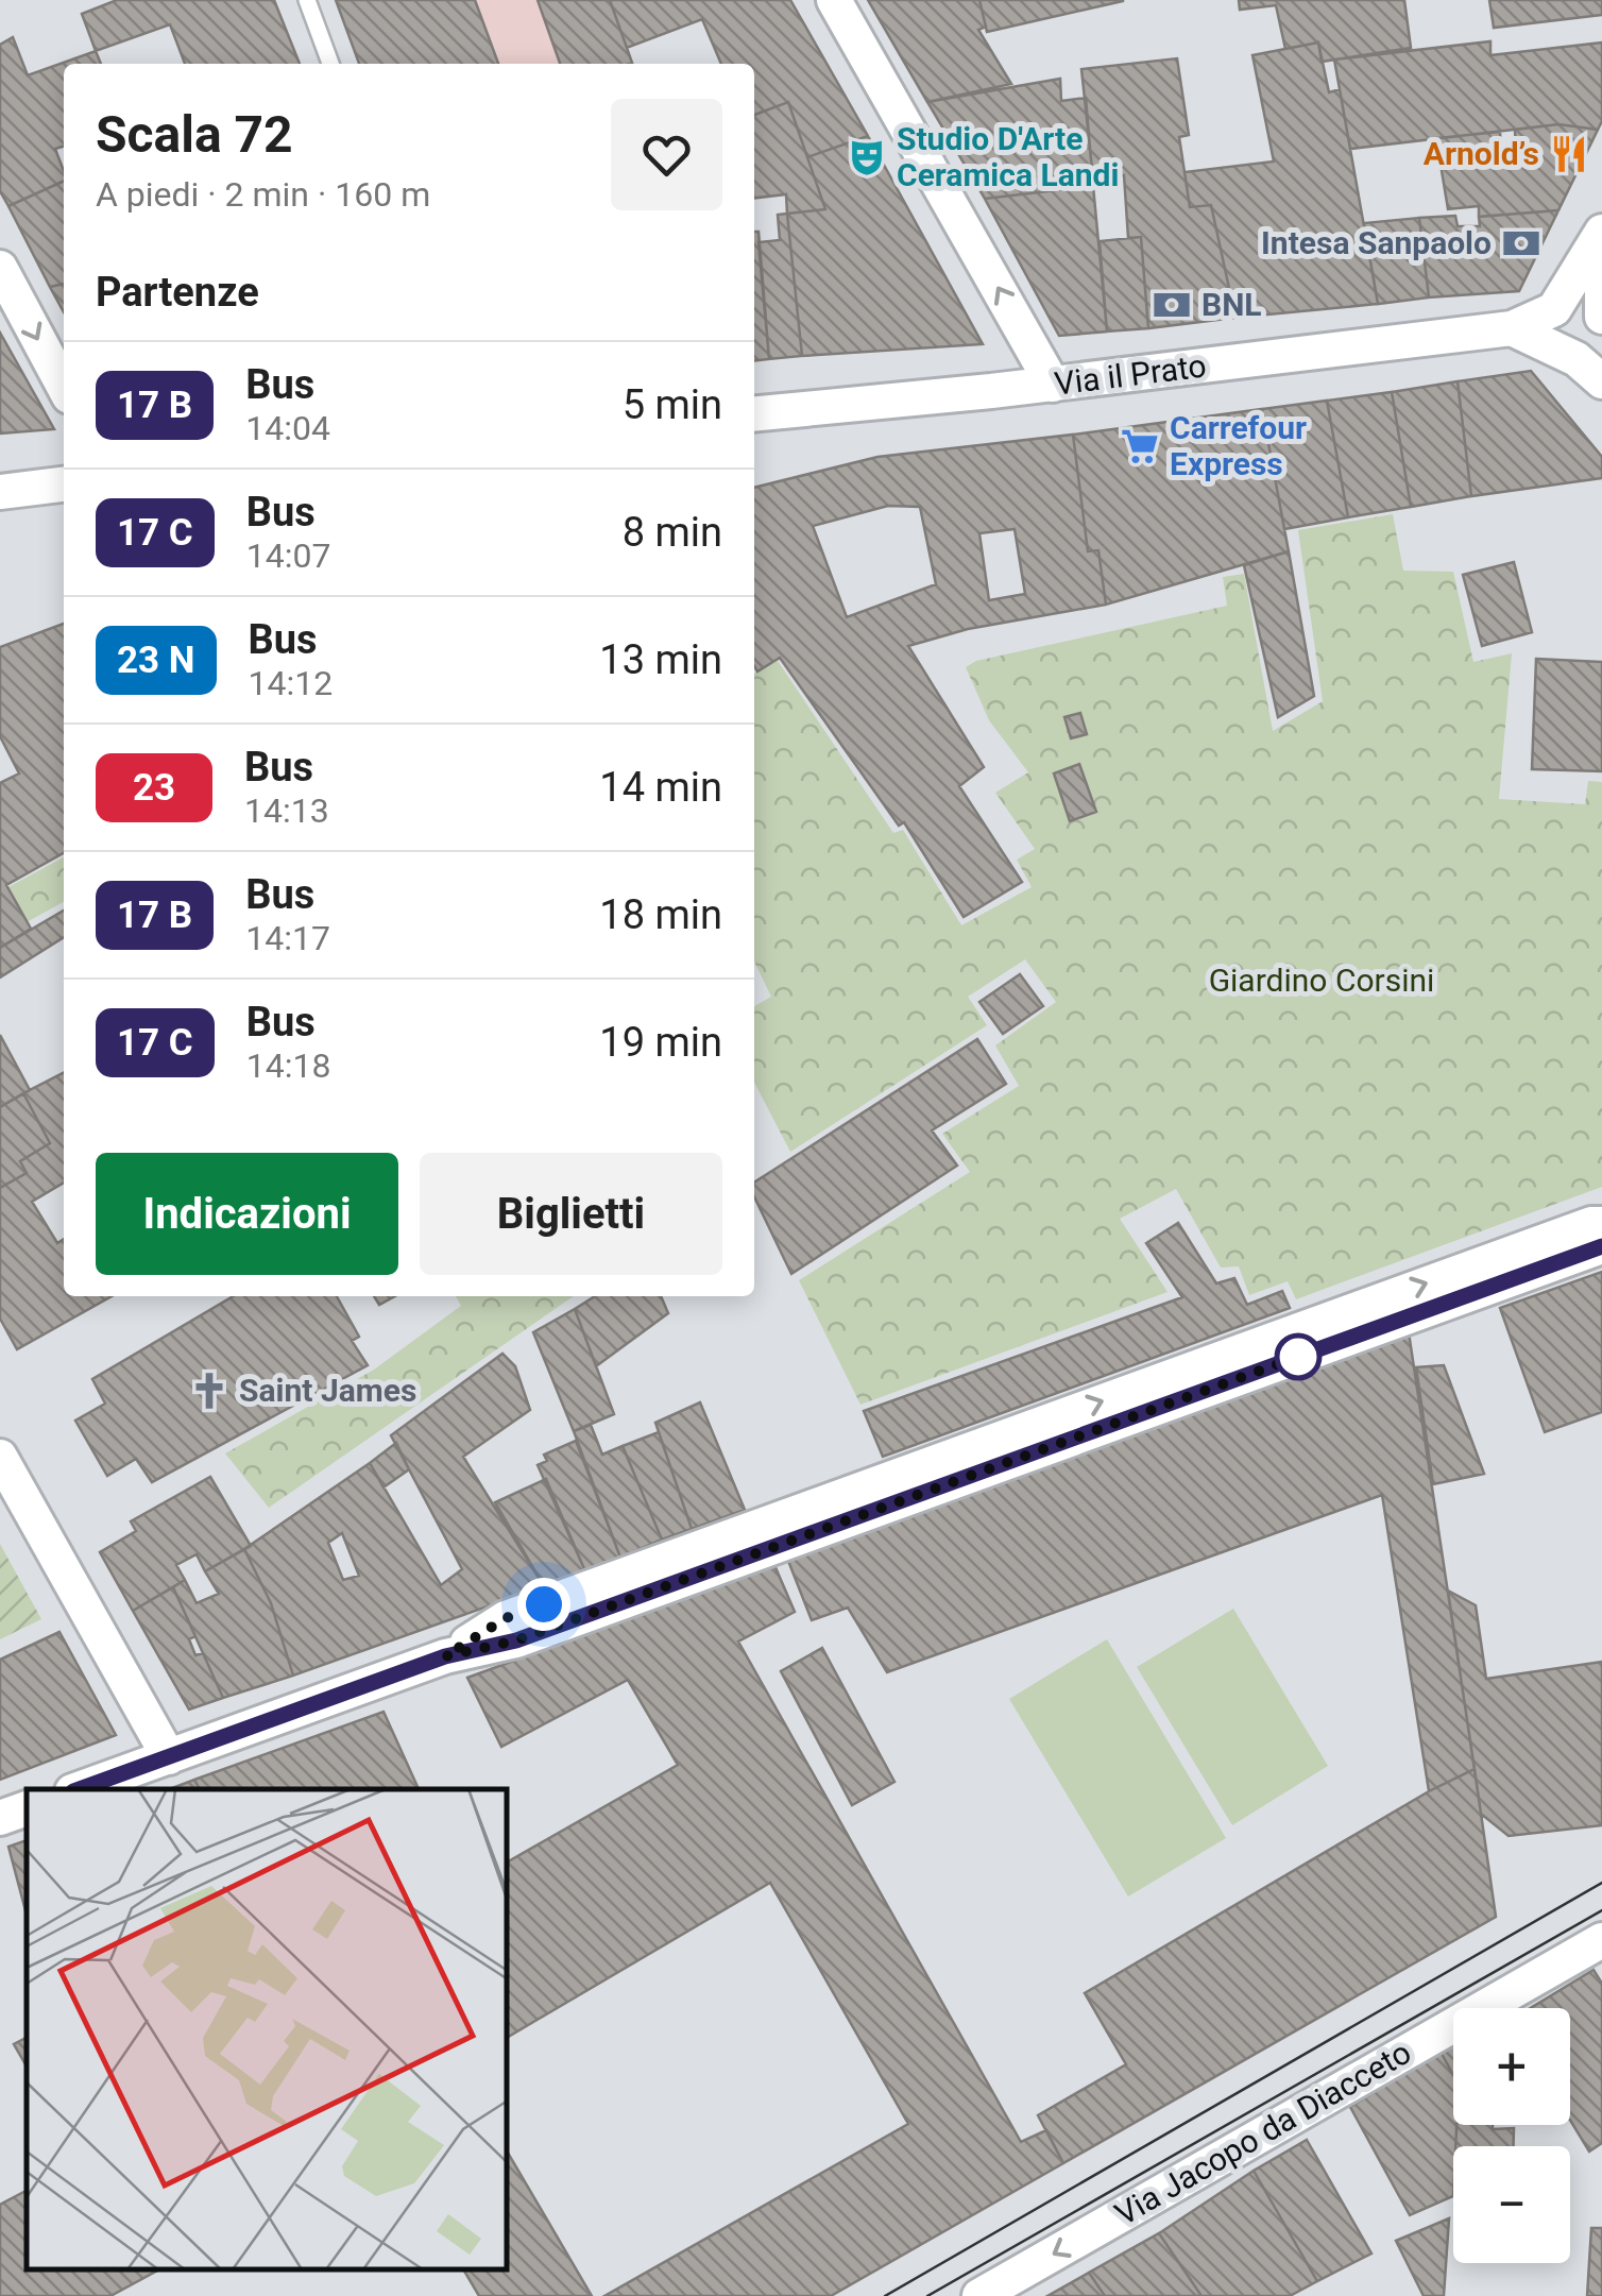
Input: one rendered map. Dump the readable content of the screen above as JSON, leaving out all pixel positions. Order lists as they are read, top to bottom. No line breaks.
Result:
{"streets":{"street":["Via il Prato","Via Jacopo da Diacceto"]},"one_way":["Via Jacopo da Diacceto"],"parks":["Giardino Corsini"],"places":{"restaurant":["Arnold’s"],"theatre":["Studio D'Arte Ceramica Landi"],"bank":["Intesa Sanpaolo","BNL"],"supermarket":["Carrefour Express"],"church":["Saint James"]},"page":{"heading":[["Scala 72","A piedi · 2 min · 160 m"],"Partenze"],"list":[{"mark":"17 B","name":"Bus","note":"14:04","value":"5 min"},{"mark":"17 C","name":"Bus","note":"14:07","value":"8 min"},{"mark":"23 N","name":"Bus","note":"14:12","value":"13 min"},{"mark":"23","name":"Bus","note":"14:13","value":"14 min"},{"mark":"17 B","name":"Bus","note":"14:17","value":"18 min"},{"mark":"17 C","name":"Bus","note":"14:18","value":"19 min"}],"buttons":["Indicazioni","Biglietti"],"map_buttons":["+","−"]}}
